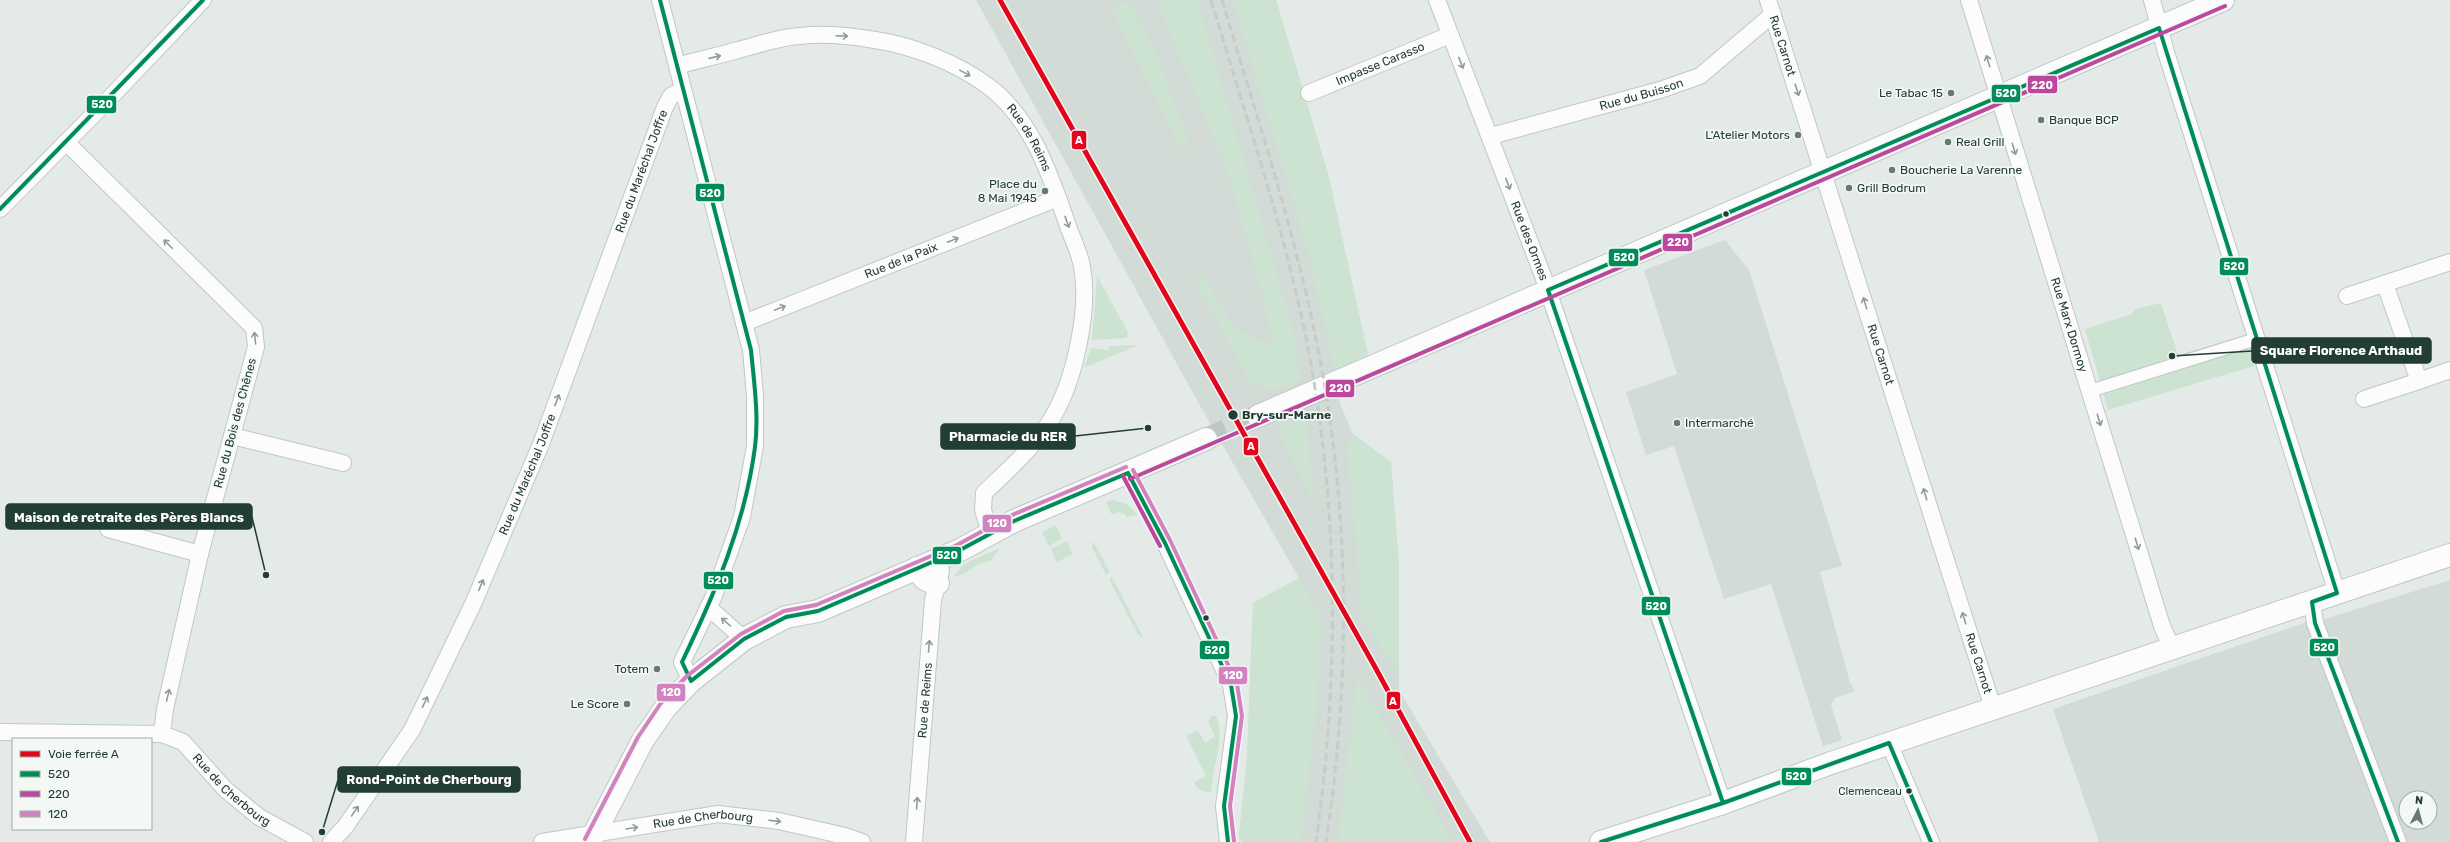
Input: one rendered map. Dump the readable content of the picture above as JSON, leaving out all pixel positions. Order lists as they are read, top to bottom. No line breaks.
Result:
{"streets":{"street":["Rue Carnot","Impasse Carasso","Rue du Buisson","Rue de Reims","Rue du Maréchal Joffre","Rue des Ormes","Rue de la Paix","Rue Marx Dormoy","Rue du Bois des Chênes","Rue de Cherbourg"]},"crossings":[["Rue Carnot","Rue du Buisson"],["Impasse Carasso","Rue des Ormes"],["Rue du Buisson","Rue des Ormes"],["Rue de Reims","Rue de la Paix"],["Rue du Bois des Chênes","Rue de Cherbourg"]],"one_way":["Rue du Maréchal Joffre","Rue de la Paix","Rue du Bois des Chênes","Rue de Cherbourg"],"places":["Le Tabac 15","Banque BCP","L'Atelier Motors","Real Grill","Boucherie La Varenne","Grill Bodrum","Place du 8 Mai 1945","Square Florence Arthaud","Bry-sur-Marne","Intermarché","Pharmacie du RER","Maison de retraite des Pères Blancs","Totem","Le Score","Clemenceau","Rond-Point de Cherbourg"],"lines":["rail line A","transit line 520","transit line 220","transit line 120"],"legend":["Voie ferrée A","520","220","120"],"north":"top"}
